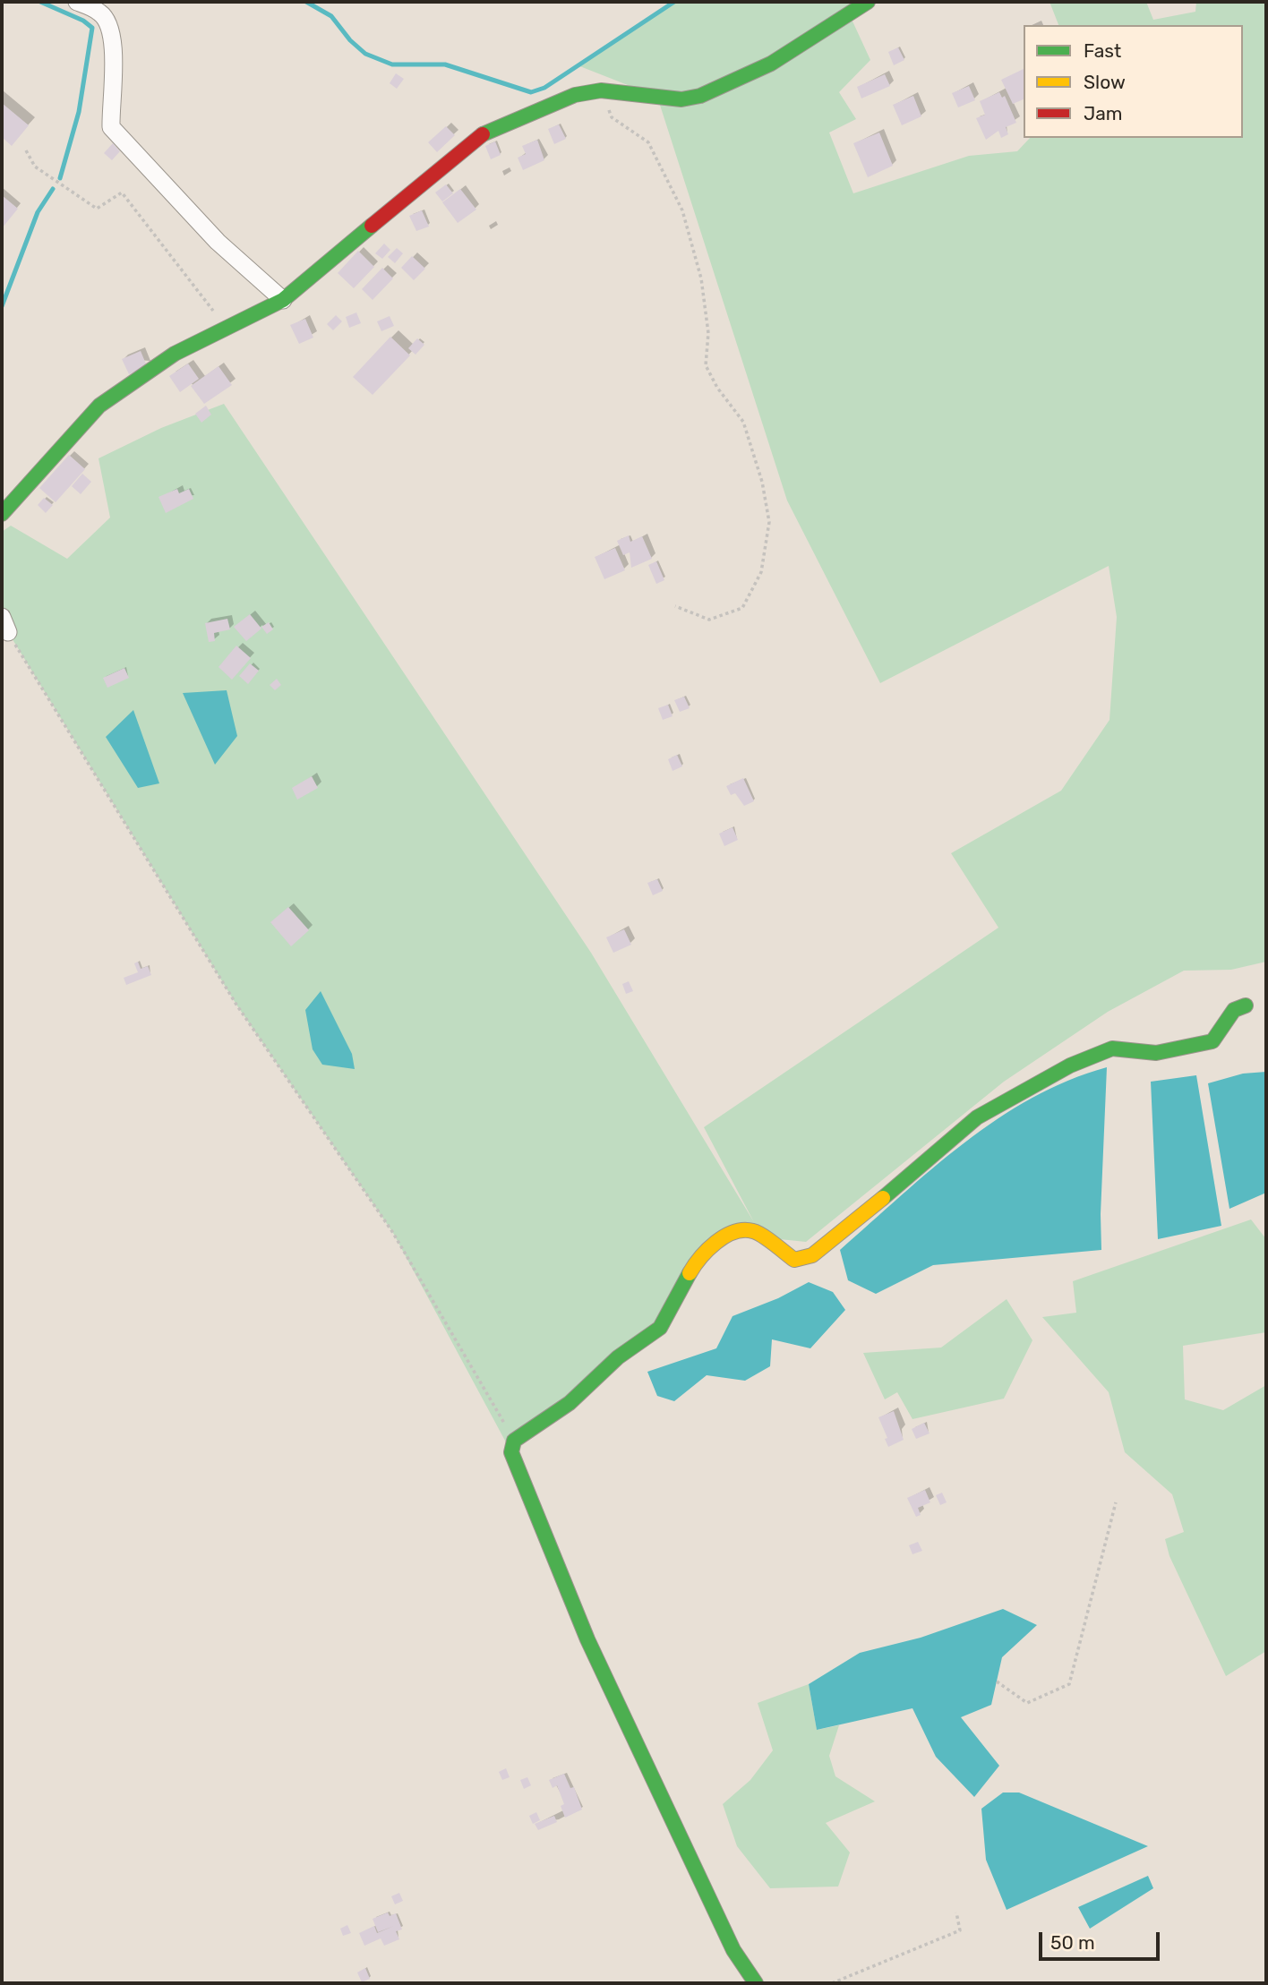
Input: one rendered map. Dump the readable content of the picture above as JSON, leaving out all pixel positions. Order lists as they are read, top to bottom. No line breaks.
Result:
{"legend":["Fast","Slow","Jam"],"scale_bar":"50 m"}
